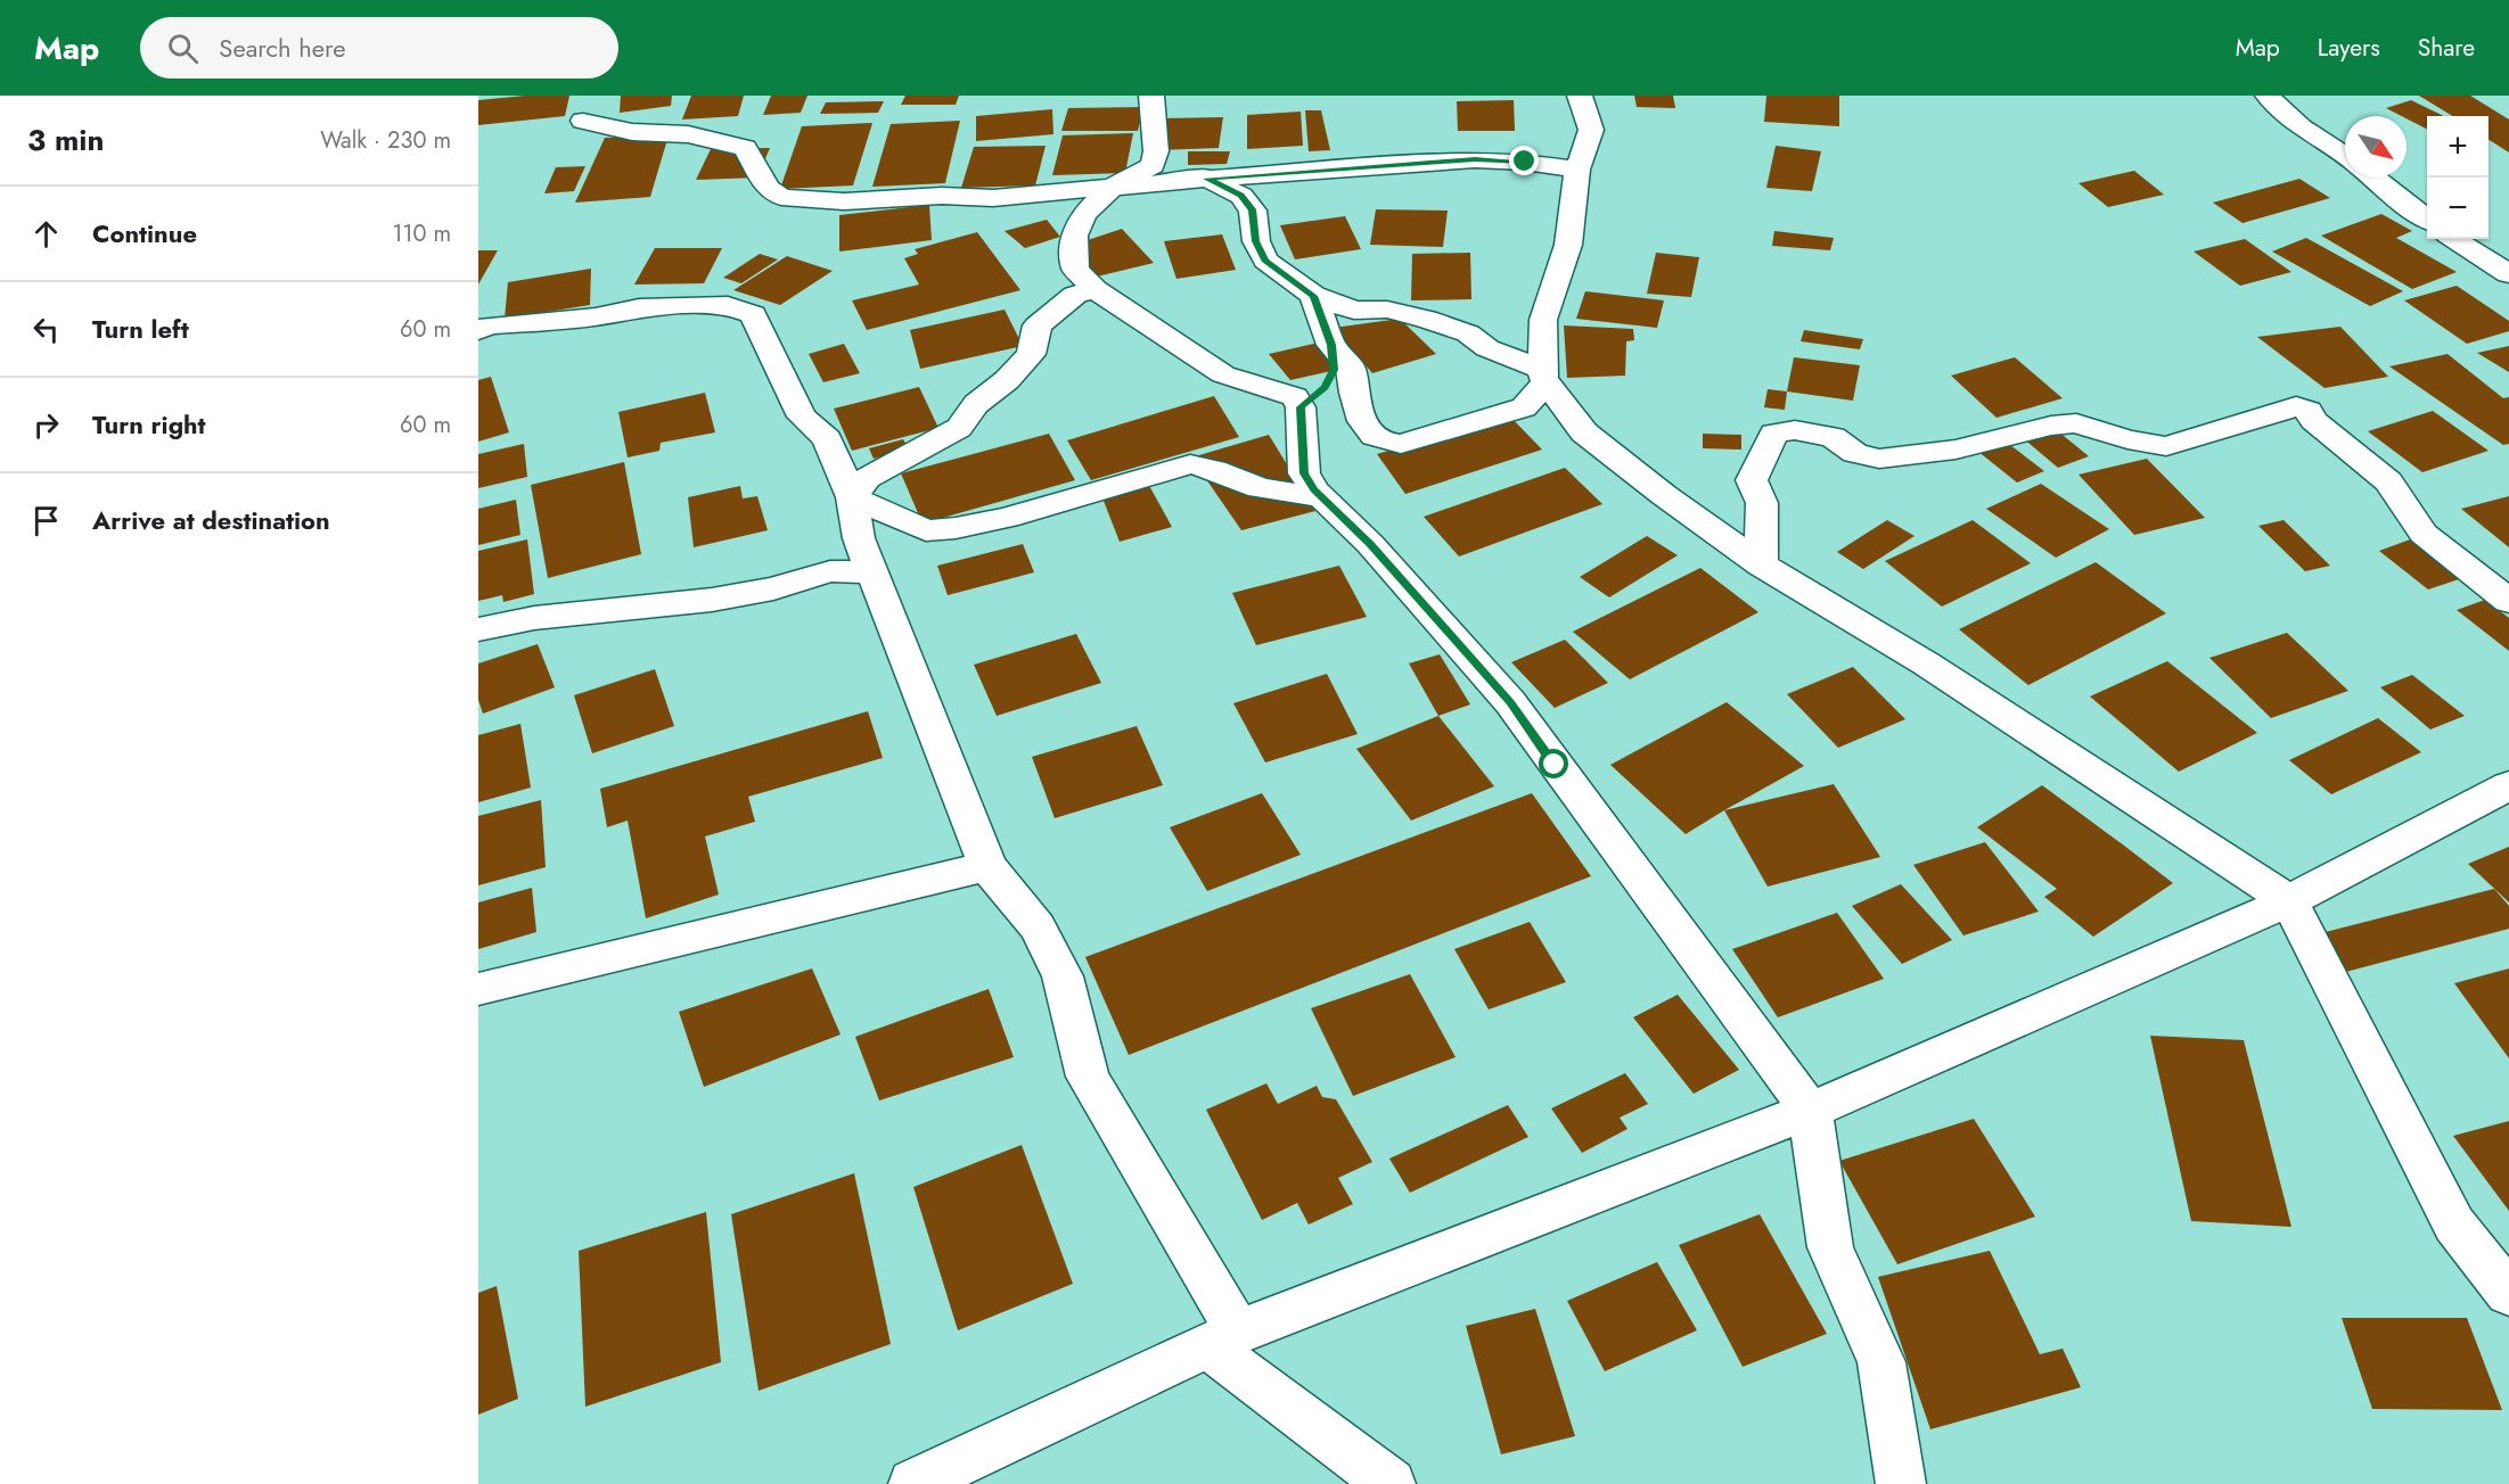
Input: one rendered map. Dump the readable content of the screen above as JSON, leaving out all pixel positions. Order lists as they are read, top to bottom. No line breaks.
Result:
{"north":"bottom right","page":{"header":"Map","search":"Search here","nav":["Map","Layers","Share"],"heading":["3 min","Walk · 230 m"],"map_buttons":["+","−"],"list":[["Continue","110 m"],["Turn left","60 m"],["Turn right","60 m"],"Arrive at destination"]}}
